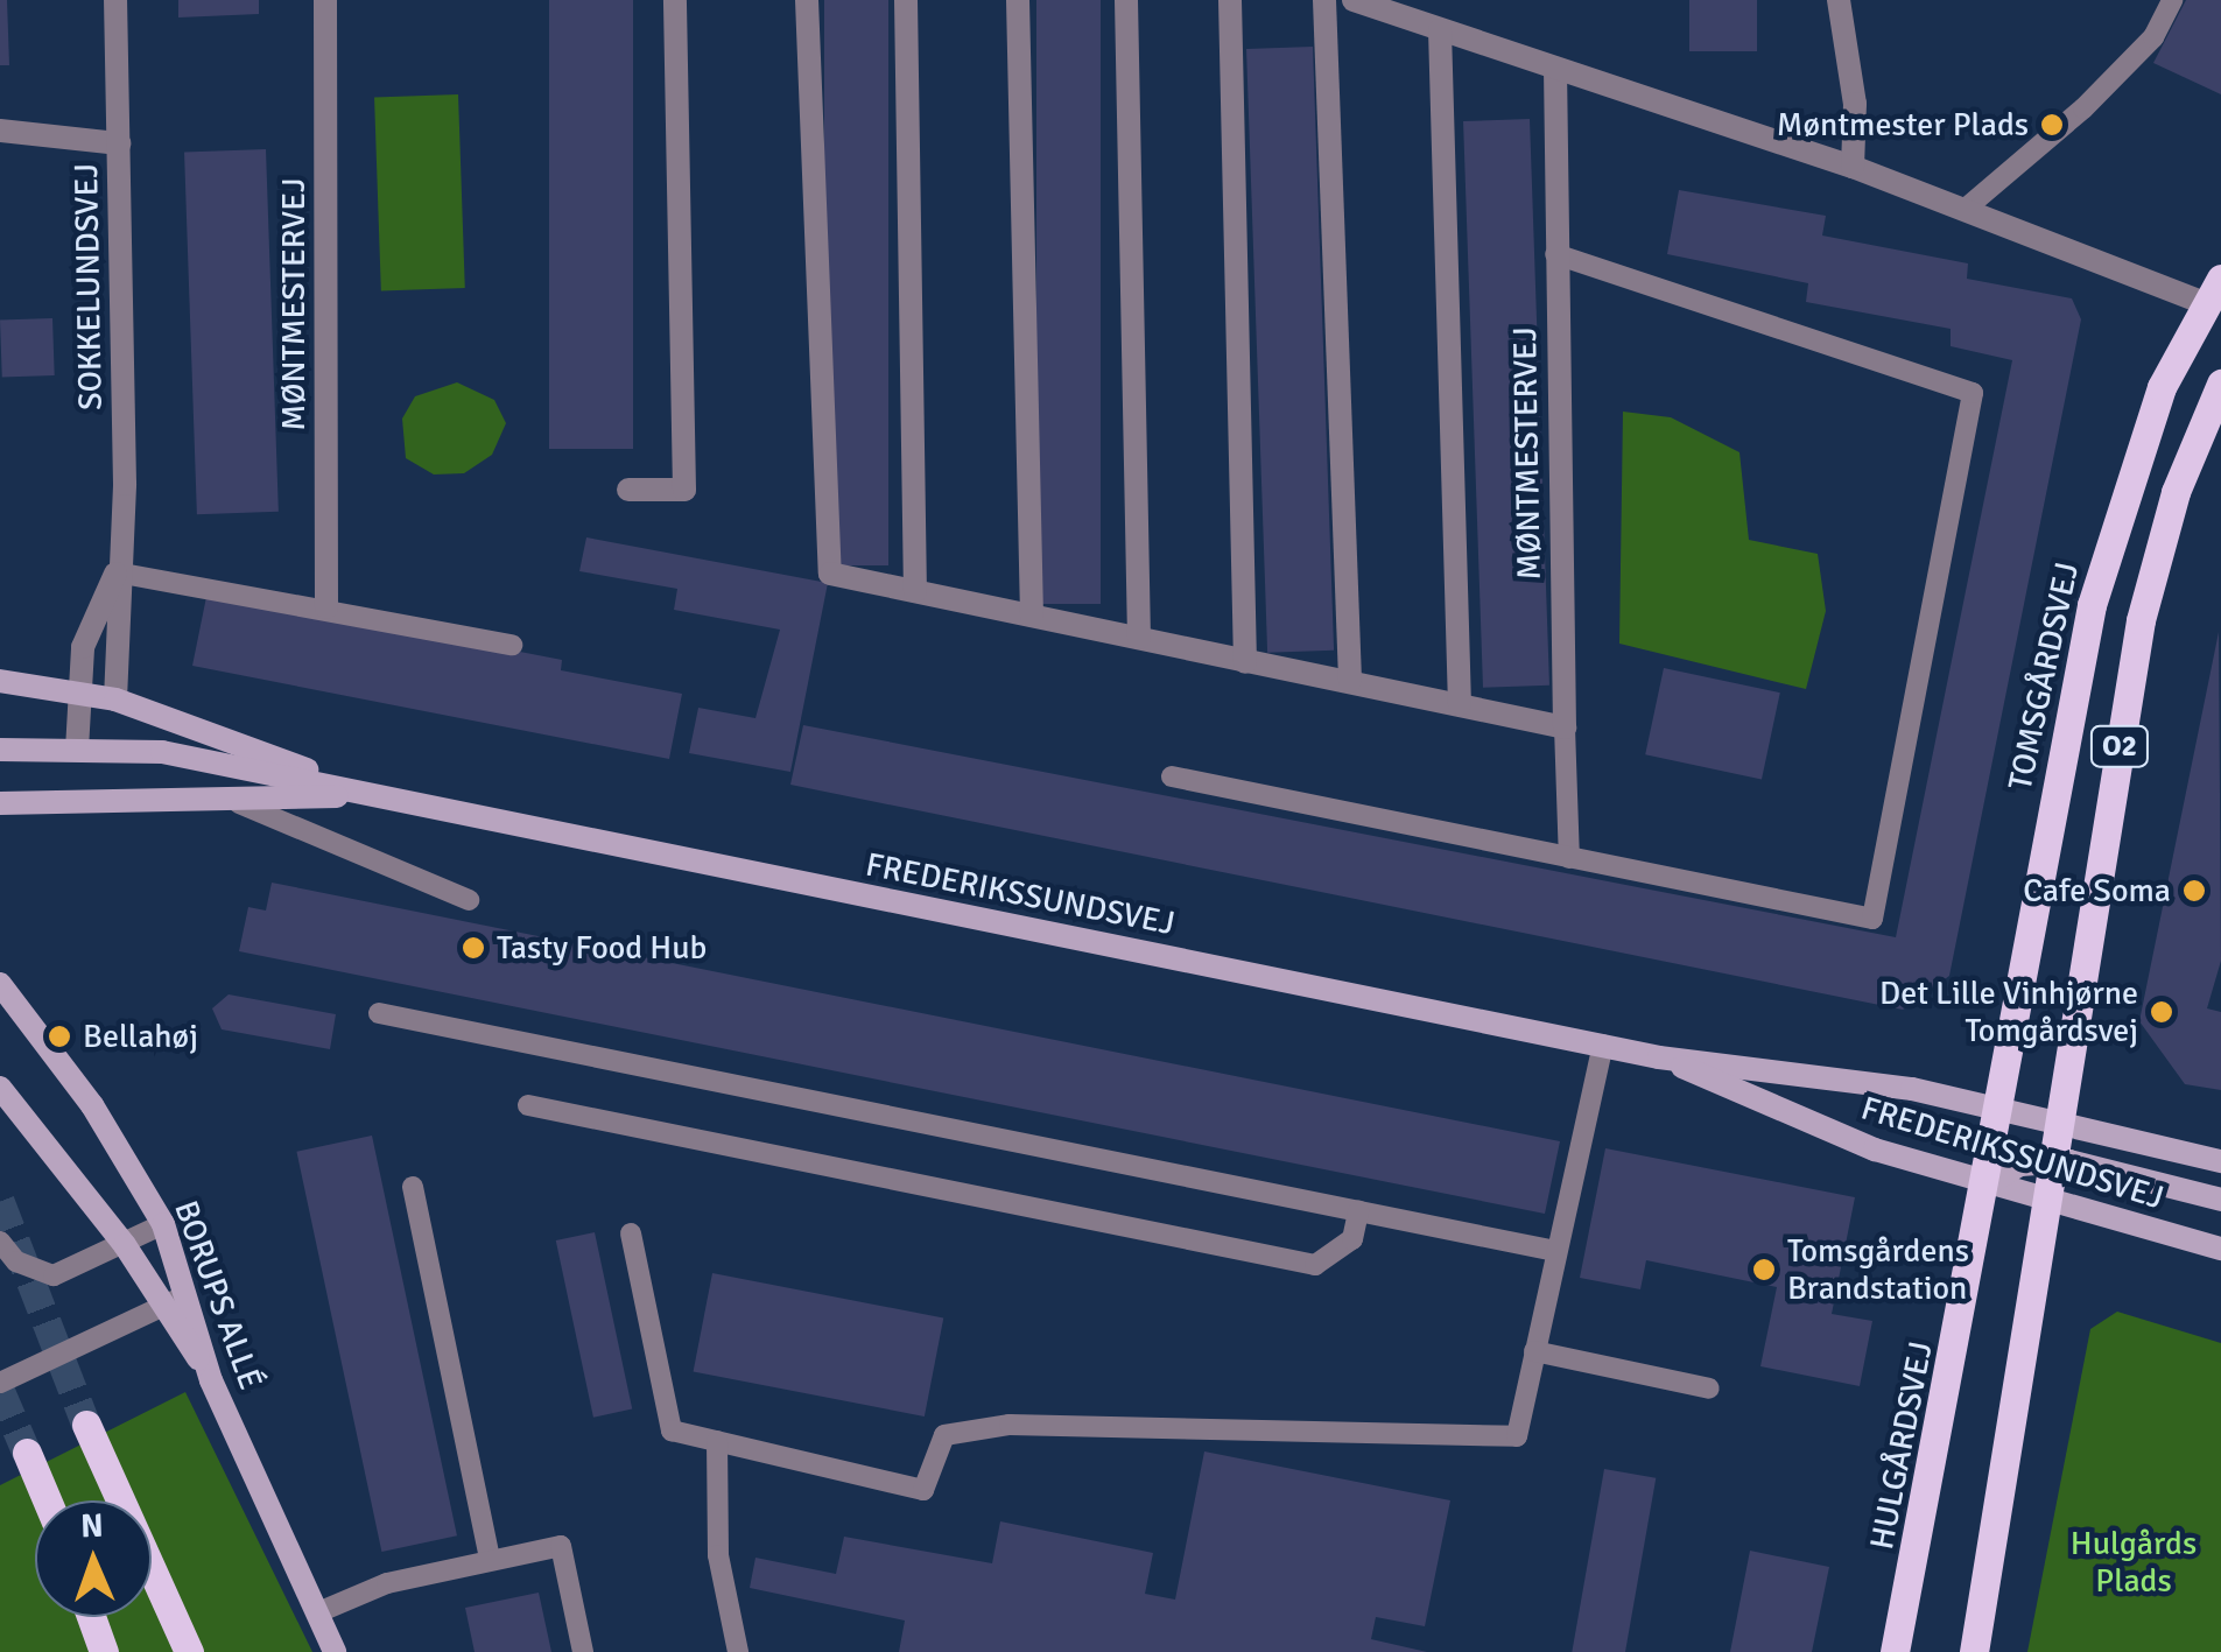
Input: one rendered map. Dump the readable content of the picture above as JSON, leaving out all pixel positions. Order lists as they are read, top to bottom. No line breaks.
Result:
{"streets":{"main road":["TOMSGÅRDSVEJ","O2","HULGÅRDSVEJ"],"street":["SOKKELUNDSVEJ","MØNTMESTERVEJ","FREDERIKSSUNDSVEJ","BORUPS ALLÉ"]},"crossings":[["SOKKELUNDSVEJ","FREDERIKSSUNDSVEJ"],["TOMSGÅRDSVEJ","O2"],["TOMSGÅRDSVEJ","FREDERIKSSUNDSVEJ"],["O2","FREDERIKSSUNDSVEJ"],["O2","HULGÅRDSVEJ"],["FREDERIKSSUNDSVEJ","HULGÅRDSVEJ"]],"parks":["Hulgårds Plads"],"places":["Møntmester Plads","Cafe Soma","Tasty Food Hub","Det Lille Vinhjørne Tomgårdsvej","Bellahøj","Tomsgårdens Brandstation"],"north":"top"}
